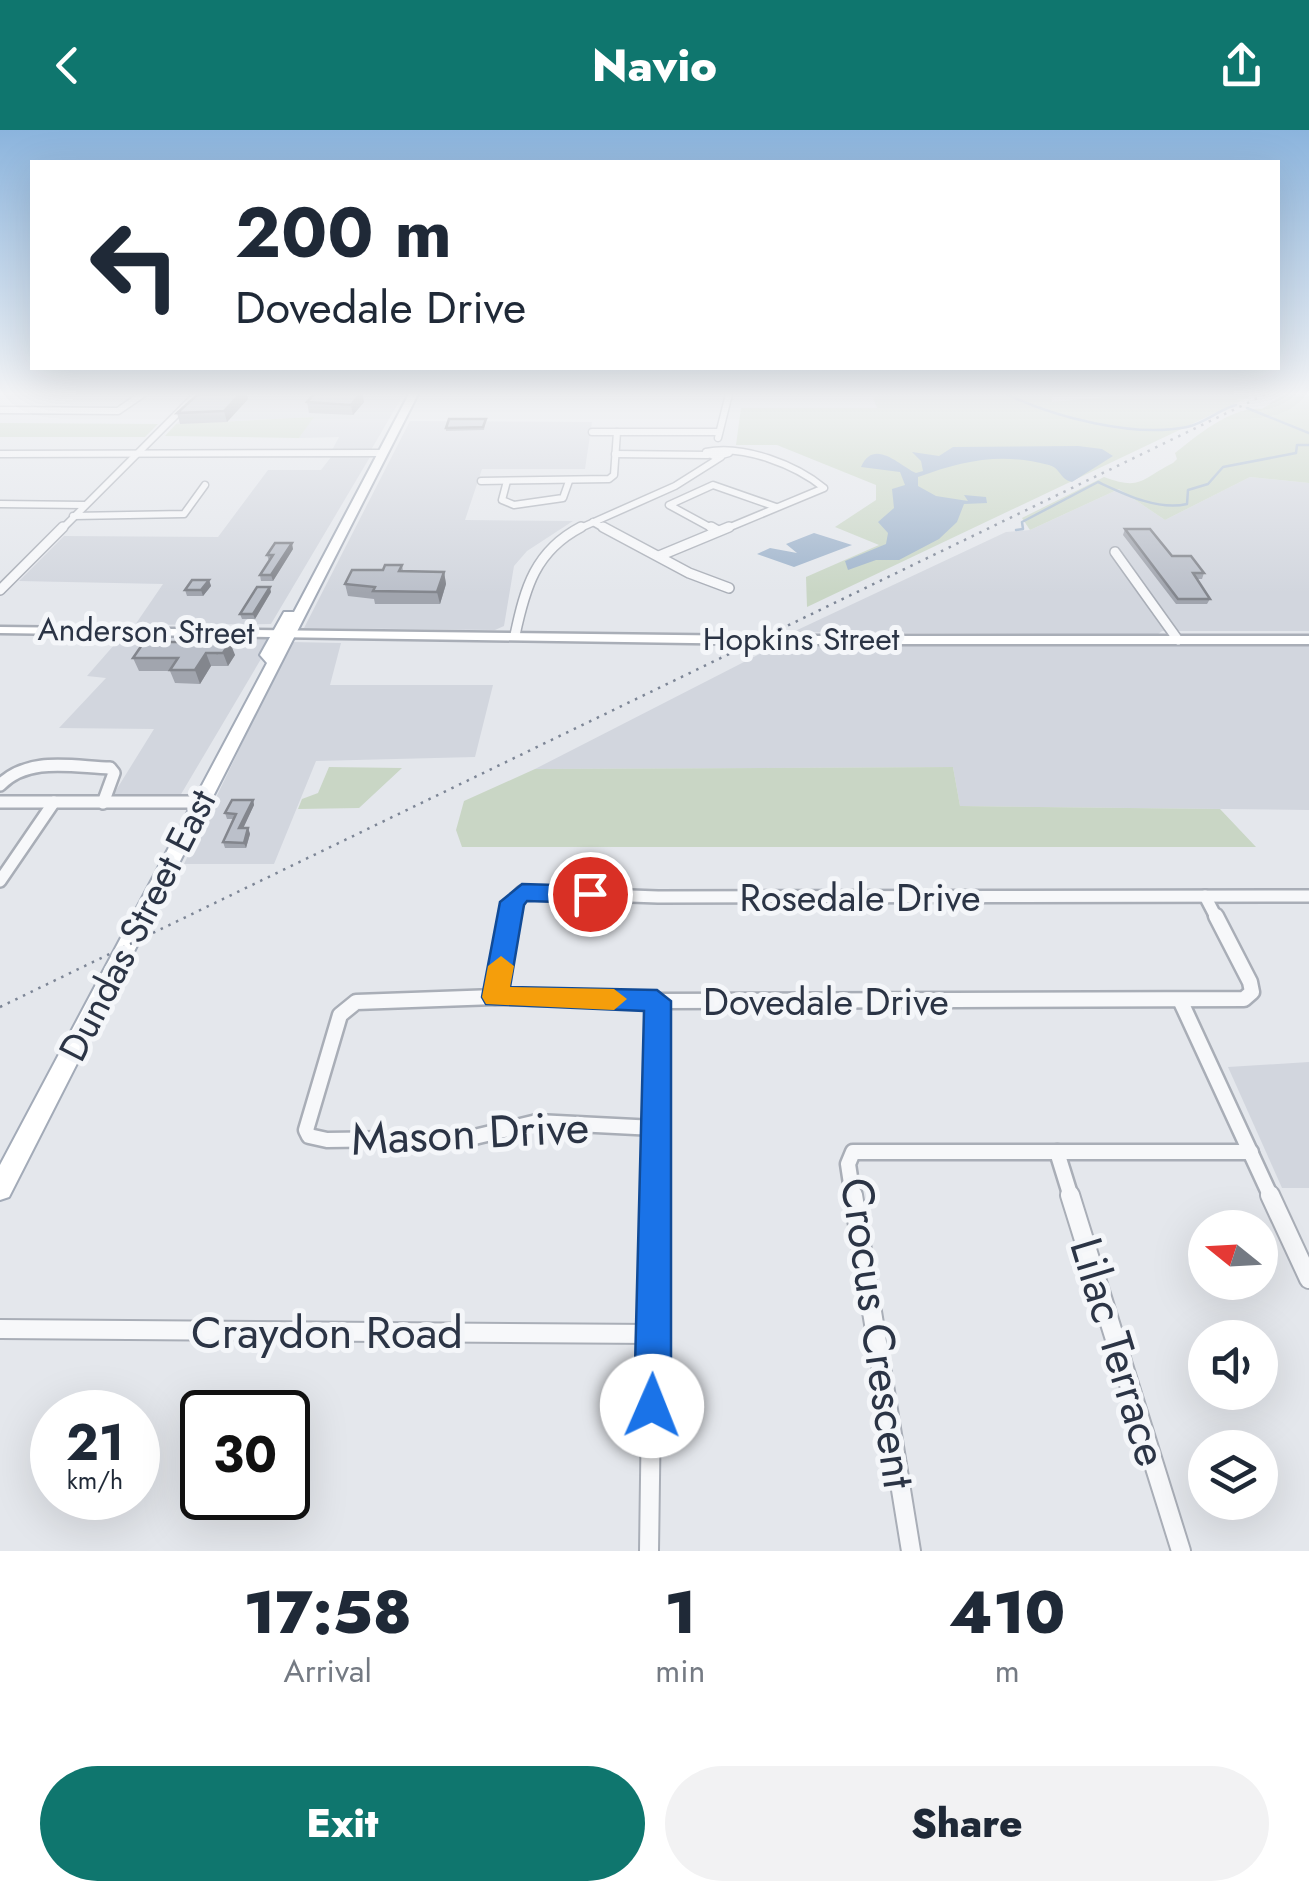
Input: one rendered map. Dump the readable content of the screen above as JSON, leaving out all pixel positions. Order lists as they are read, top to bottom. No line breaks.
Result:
{"streets":{"main road":["Anderson Street","Hopkins Street","Dundas Street East"],"street":["Rosedale Drive","Dovedale Drive","Mason Drive","Craydon Road","Crocus Crescent","Lilac Terrace"]},"crossings":[["Anderson Street","Hopkins Street"],["Anderson Street","Dundas Street East"],["Hopkins Street","Dundas Street East"],["Rosedale Drive","Dovedale Drive"],["Dovedale Drive","Mason Drive"],["Crocus Crescent","Lilac Terrace"]],"north":"left","page":{"header":"Navio","turn":["200 m","Dovedale Drive"],"speed":"21 km/h","limit":"30","eta":["17:58","Arrival","1","min","410","m"],"buttons":["Exit","Share"]}}
